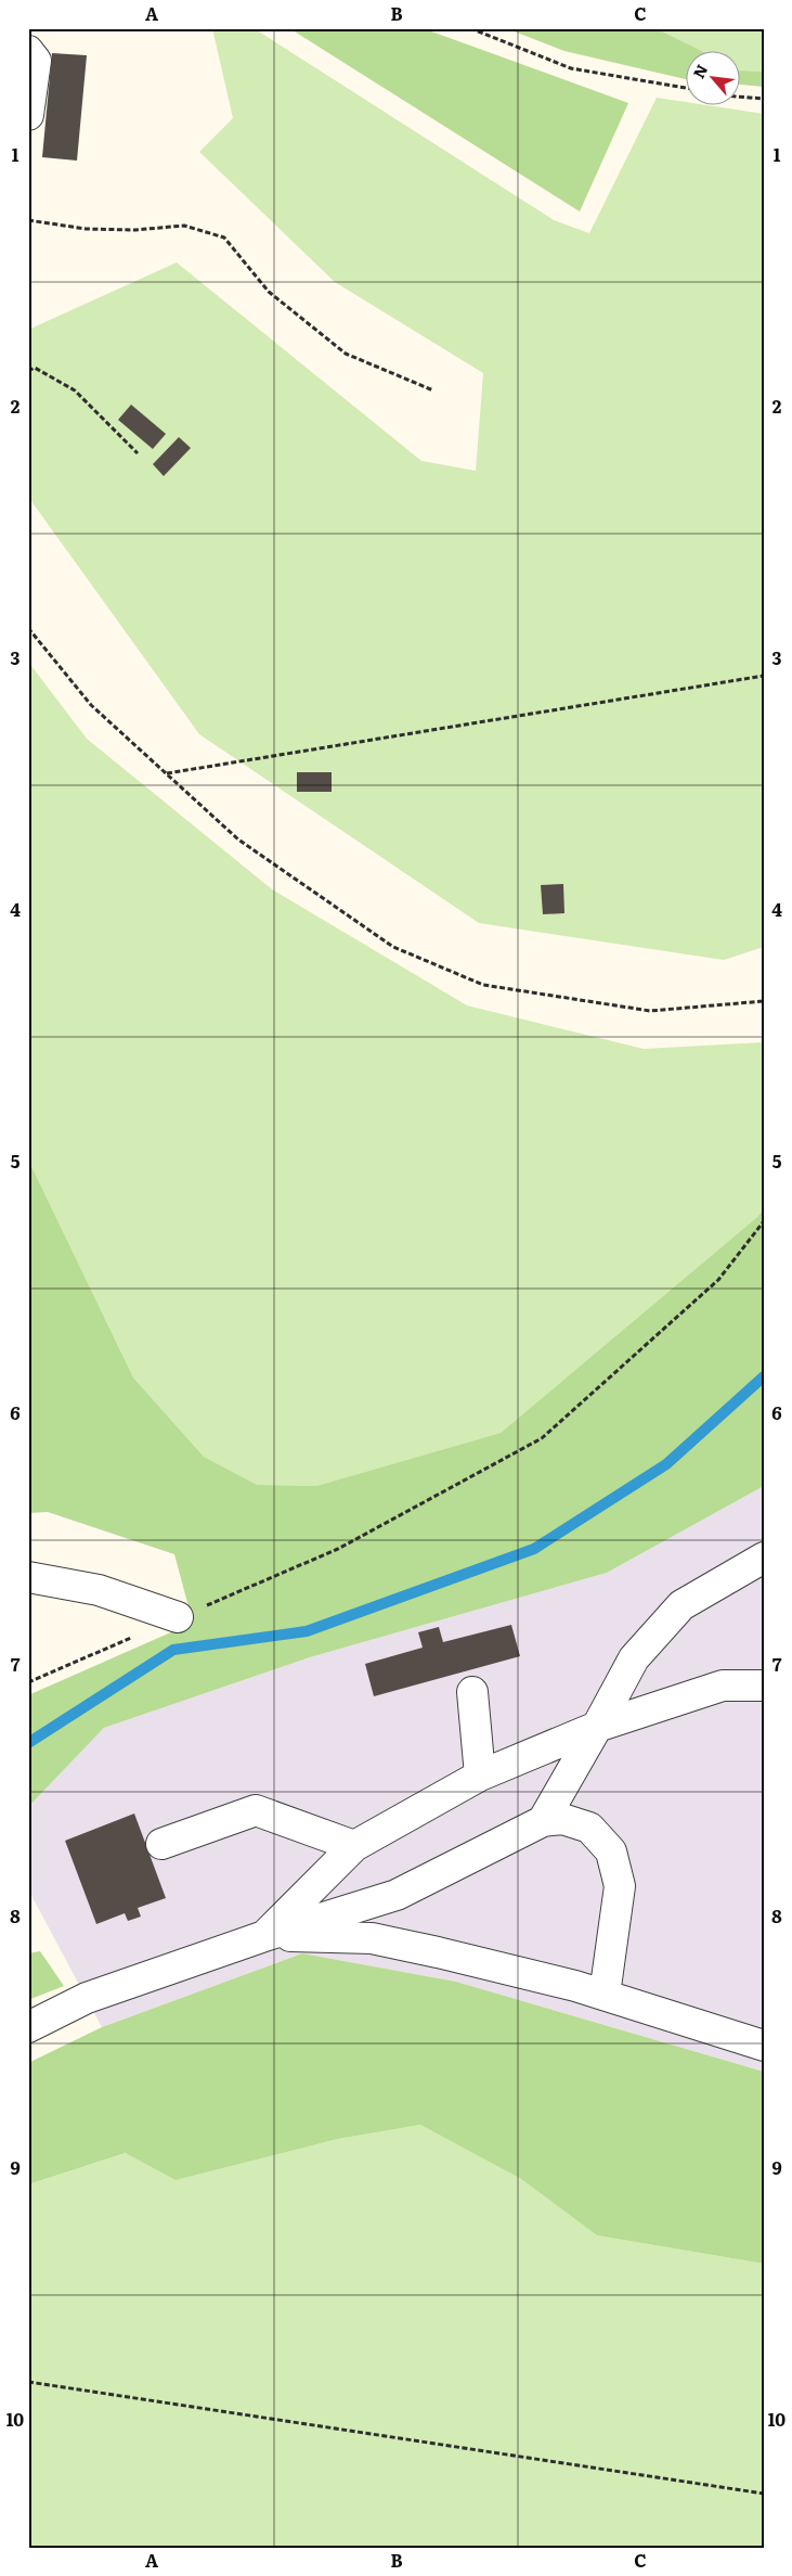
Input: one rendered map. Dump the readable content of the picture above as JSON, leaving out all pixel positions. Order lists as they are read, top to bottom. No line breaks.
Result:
{"north":"top left","grid":{"columns":["A","B","C"],"rows":["1","2","3","4","5","6","7","8","9","10"]}}
